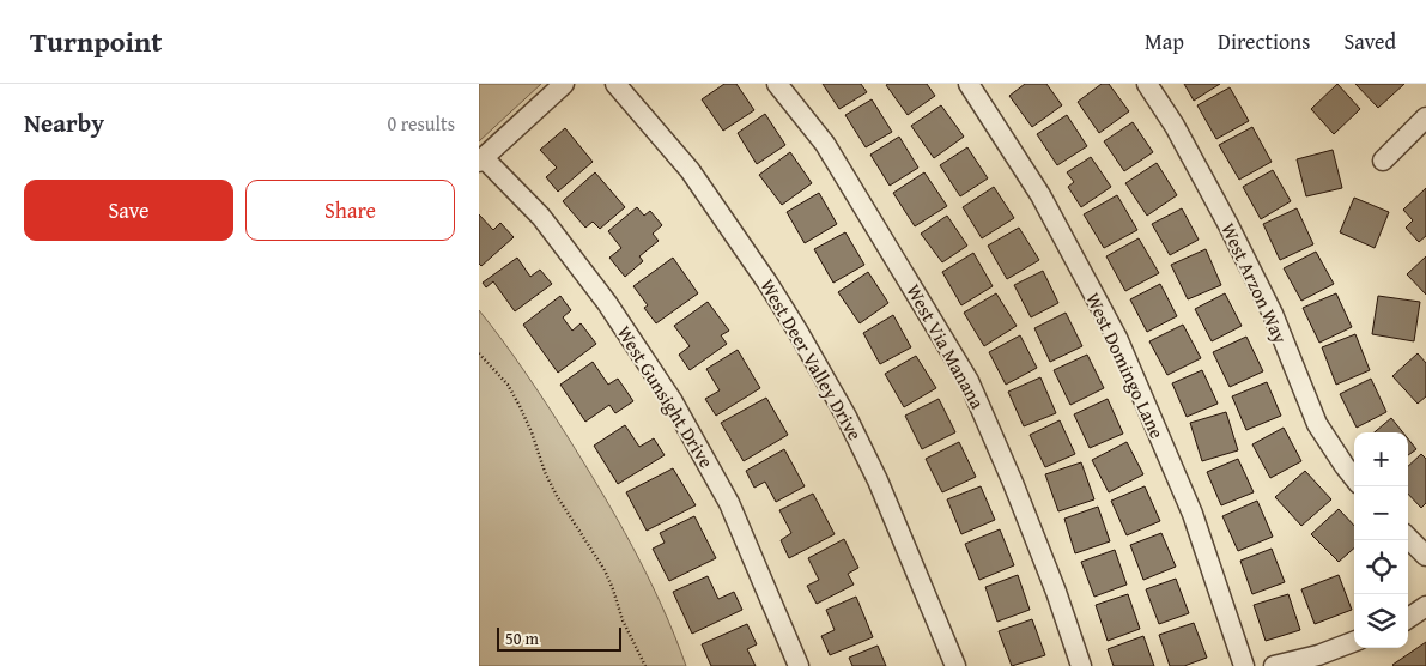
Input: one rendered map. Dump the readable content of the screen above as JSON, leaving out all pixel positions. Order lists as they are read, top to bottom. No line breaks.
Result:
{"streets":{"street":["West Arzon Way","West Via Manana","West Deer Valley Drive","West Domingo Lane","West Gunsight Drive"]},"scale_bar":"50 m","page":{"header":"Turnpoint","nav":["Map","Directions","Saved"],"heading":["Nearby","0 results"],"buttons":["Save","Share"],"map_buttons":["+","−"],"scale":"50 m"}}
